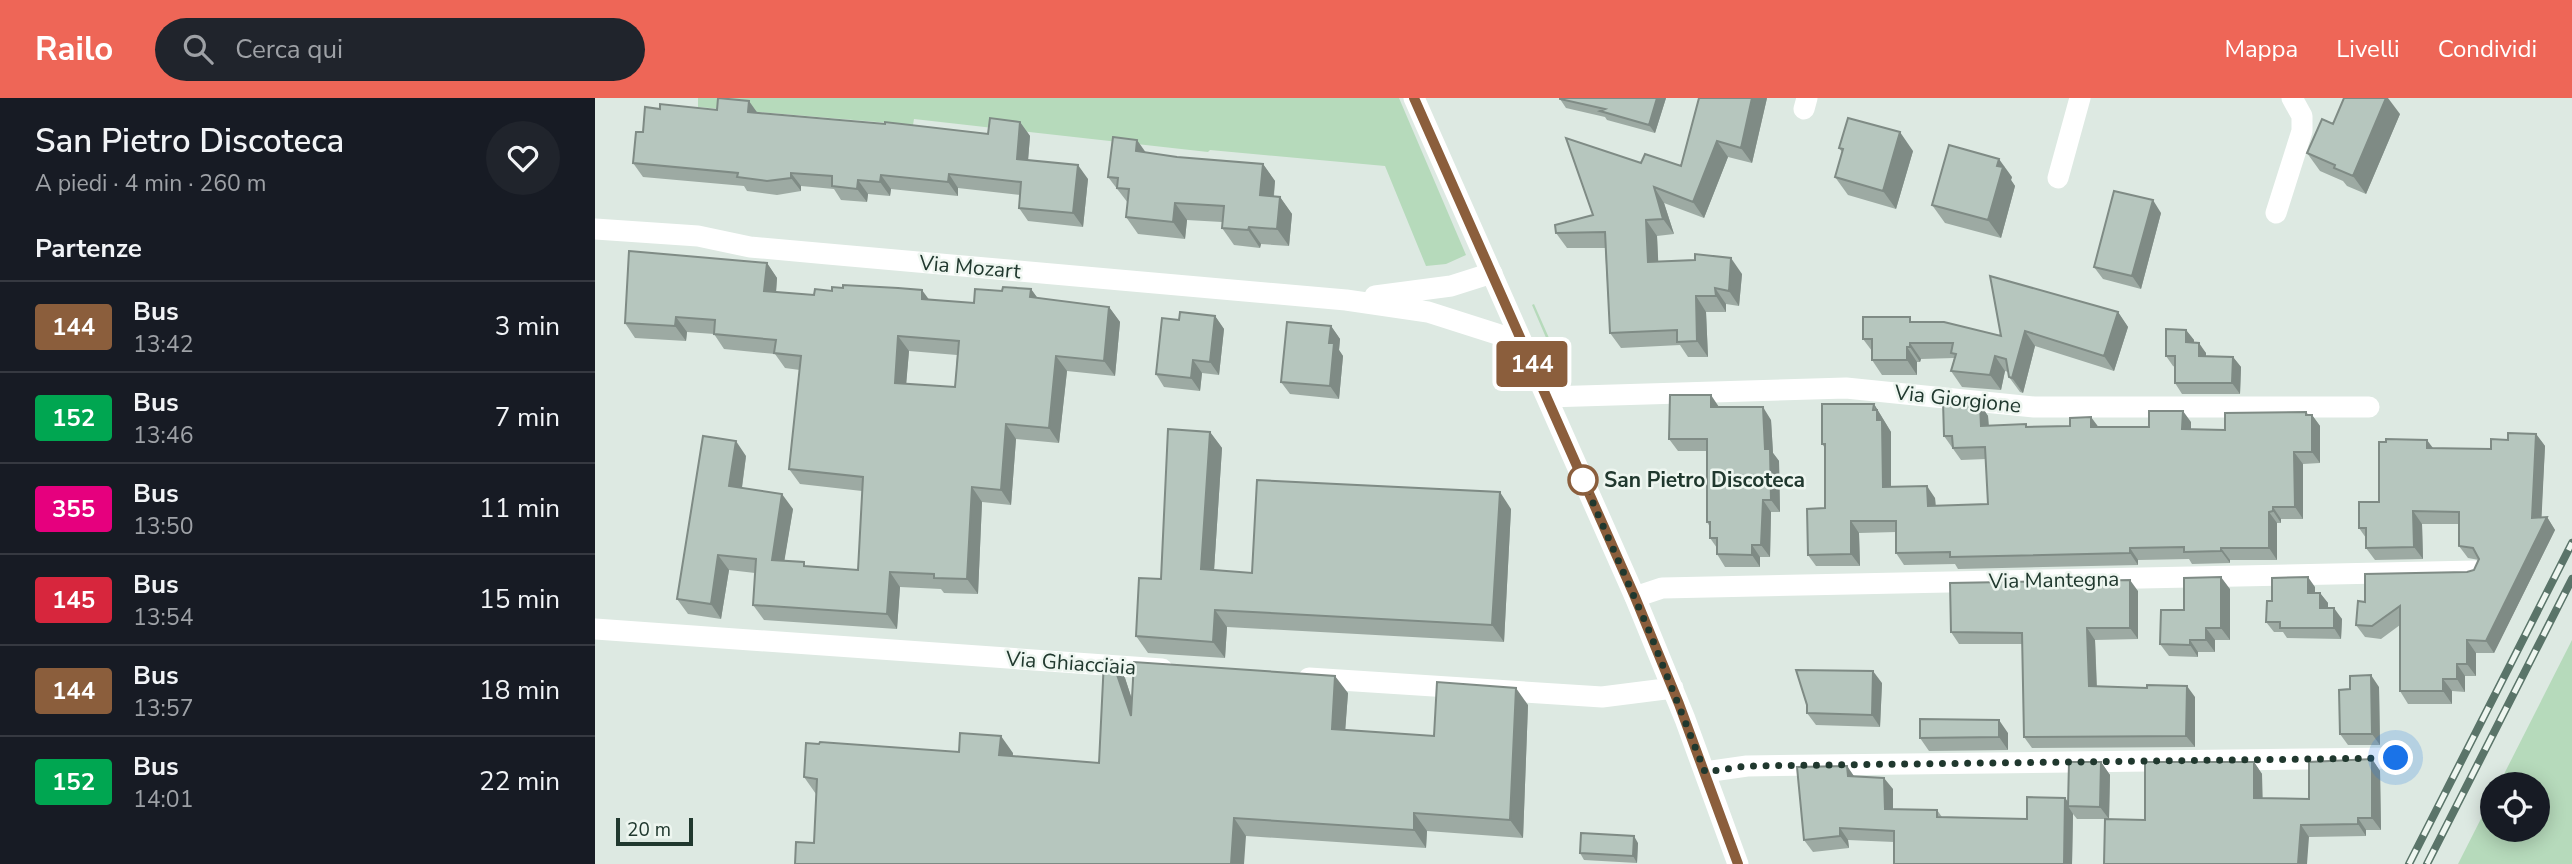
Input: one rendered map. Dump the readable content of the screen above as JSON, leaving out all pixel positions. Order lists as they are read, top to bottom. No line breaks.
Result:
{"streets":{"street":["Via Mozart","Via Giorgione","Via Mantegna","Via Ghiacciaia"]},"places":["San Pietro Discoteca"],"lines":["bus line 144"],"scale_bar":"20 m","page":{"header":"Railo","search":"Cerca qui","nav":["Mappa","Livelli","Condividi"],"heading":[["San Pietro Discoteca","A piedi · 4 min · 260 m"],"Partenze"],"on_map":"144","list":[{"mark":"144","name":"Bus","note":"13:42","value":"3 min"},{"mark":"152","name":"Bus","note":"13:46","value":"7 min"},{"mark":"355","name":"Bus","note":"13:50","value":"11 min"},{"mark":"145","name":"Bus","note":"13:54","value":"15 min"},{"mark":"144","name":"Bus","note":"13:57","value":"18 min"},{"mark":"152","name":"Bus","note":"14:01","value":"22 min"}],"scale":"20 m"}}
